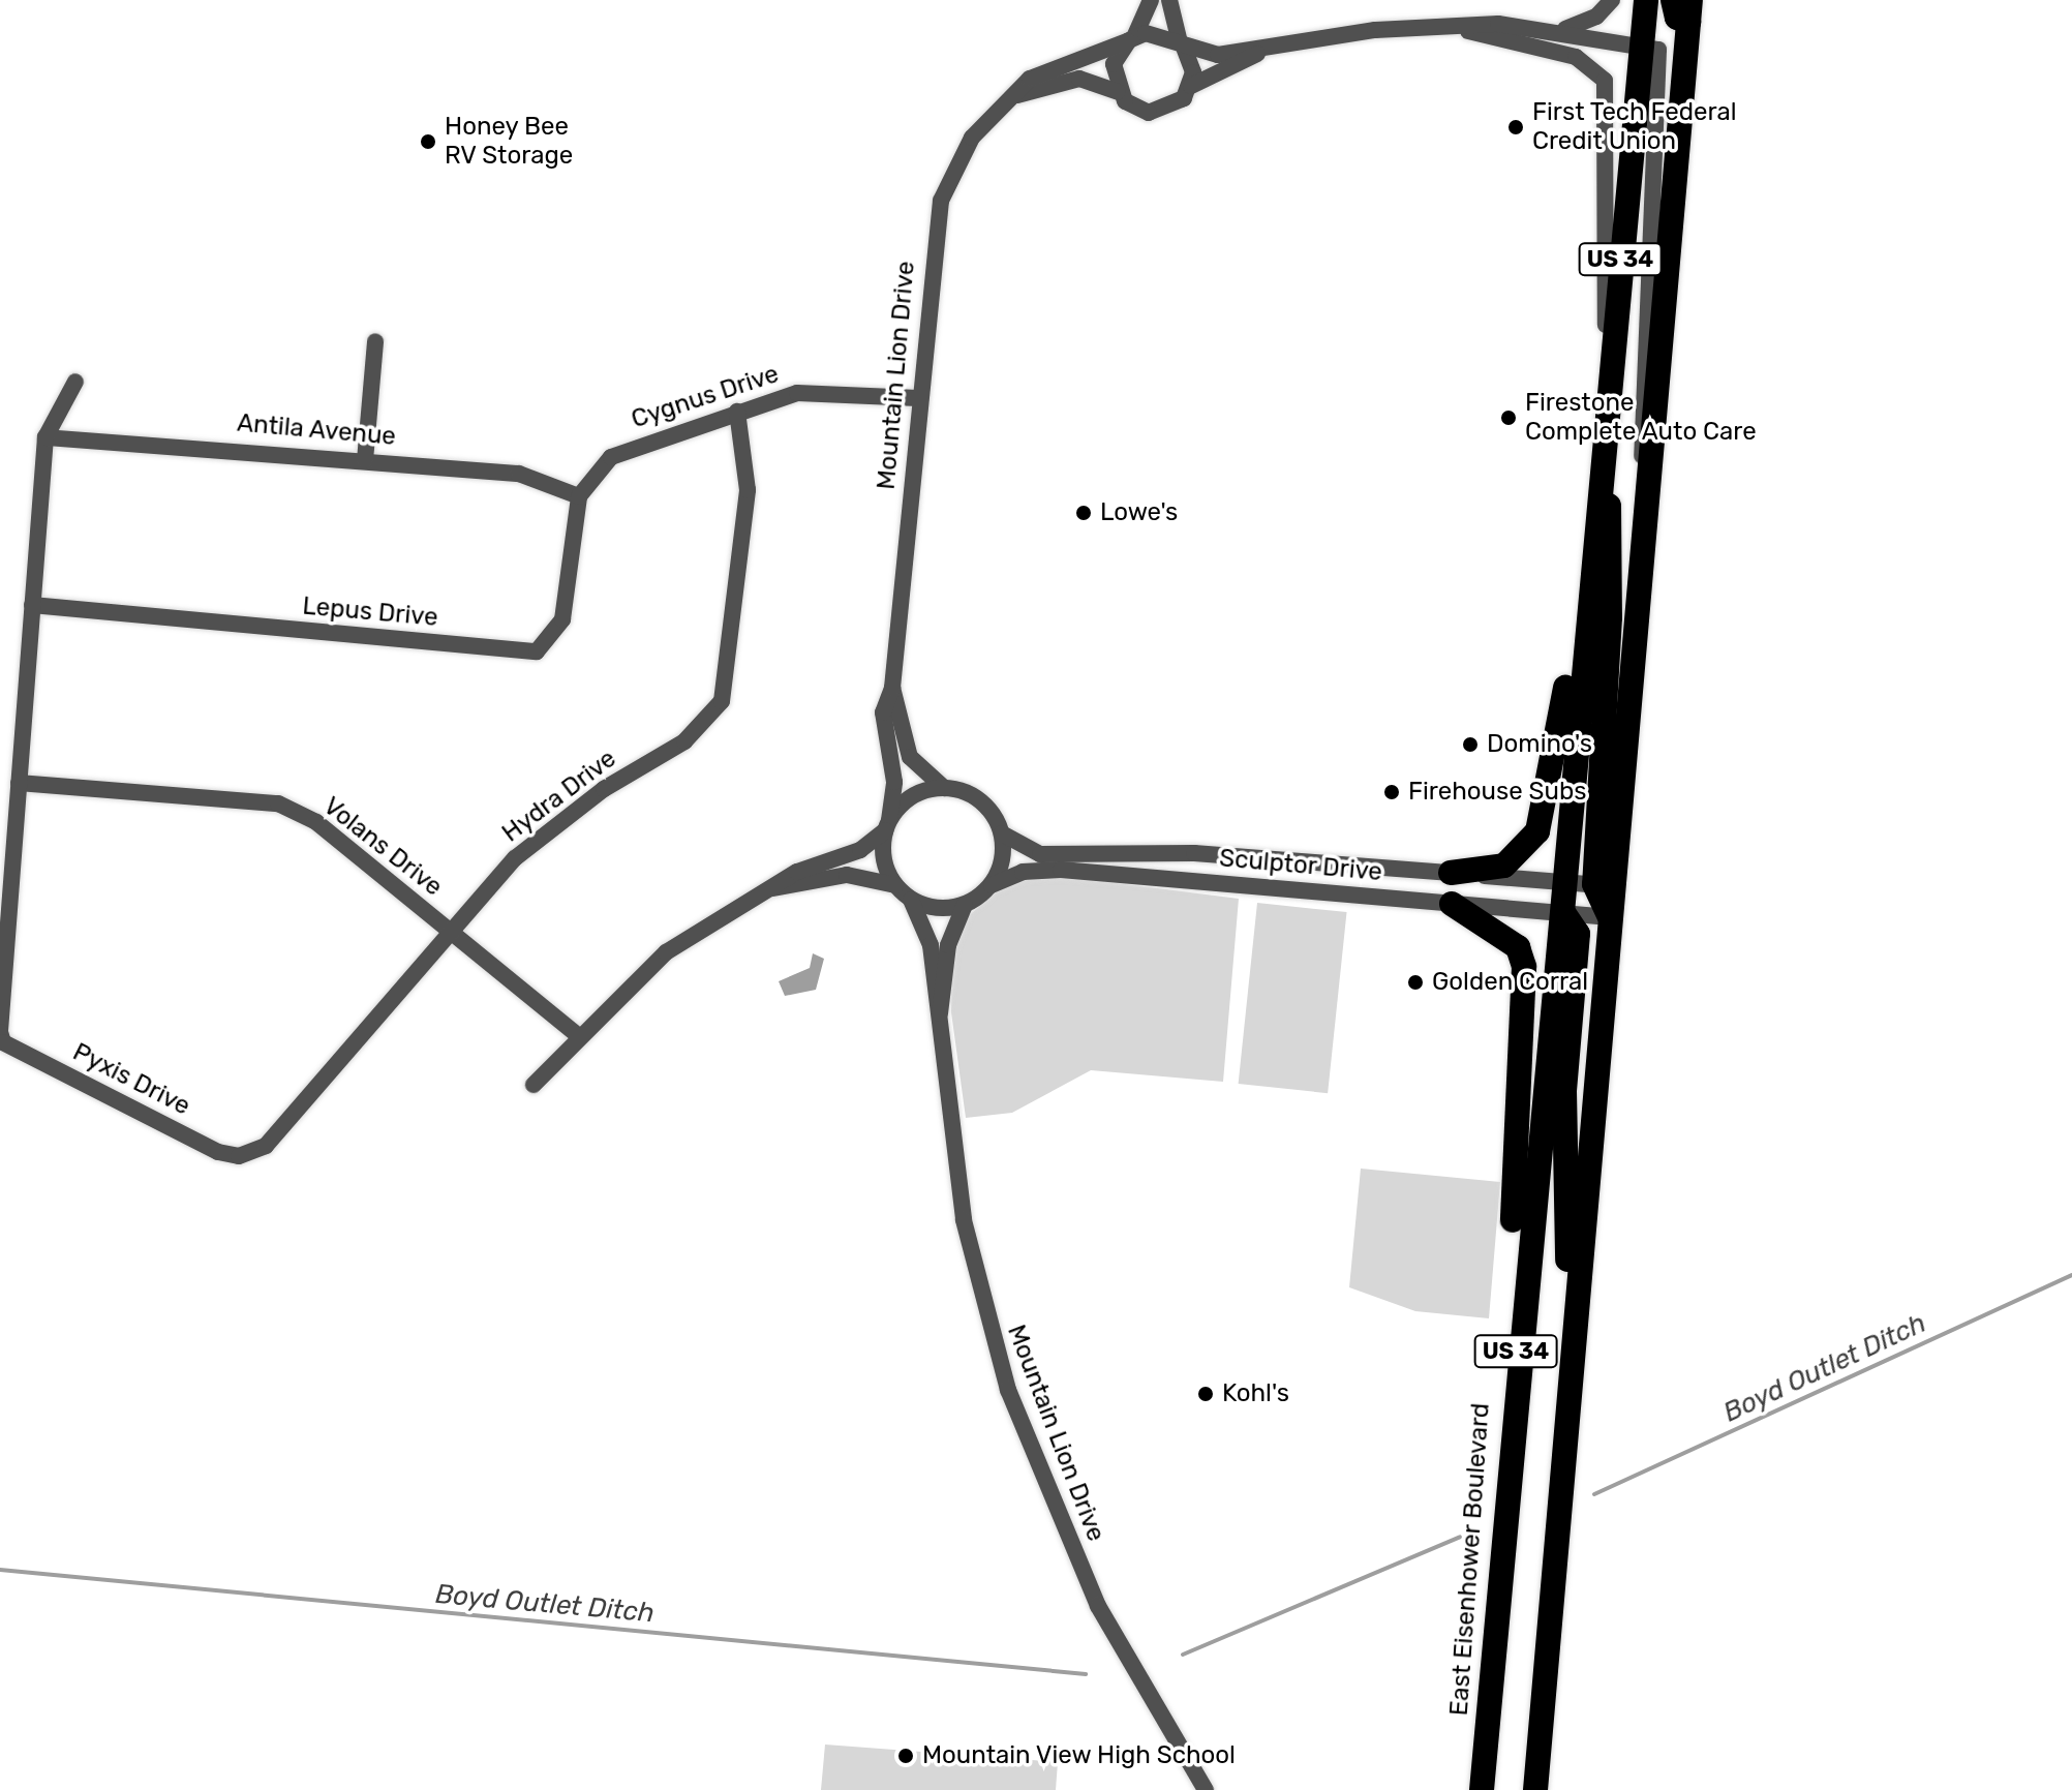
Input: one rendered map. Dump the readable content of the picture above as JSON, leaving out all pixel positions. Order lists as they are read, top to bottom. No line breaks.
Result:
{"streets":{"highway":["US 34","East Eisenhower Boulevard"],"street":["Mountain Lion Drive","Cygnus Drive","Antila Avenue","Lepus Drive","Hydra Drive","Volans Drive","Sculptor Drive","Pyxis Drive"]},"crossings":[["US 34","Sculptor Drive"],["Mountain Lion Drive","Cygnus Drive"],["Mountain Lion Drive","Sculptor Drive"],["Cygnus Drive","Antila Avenue"],["Cygnus Drive","Lepus Drive"],["Cygnus Drive","Hydra Drive"],["Antila Avenue","Lepus Drive"],["Hydra Drive","Volans Drive"],["Hydra Drive","Pyxis Drive"],["Sculptor Drive","East Eisenhower Boulevard"]],"water":["Boyd Outlet Ditch"],"places":["First Tech Federal Credit Union","Honey Bee RV Storage","Firestone Complete Auto Care","Lowe's","Domino's","Firehouse Subs","Golden Corral","Kohl's","Mountain View High School"]}
